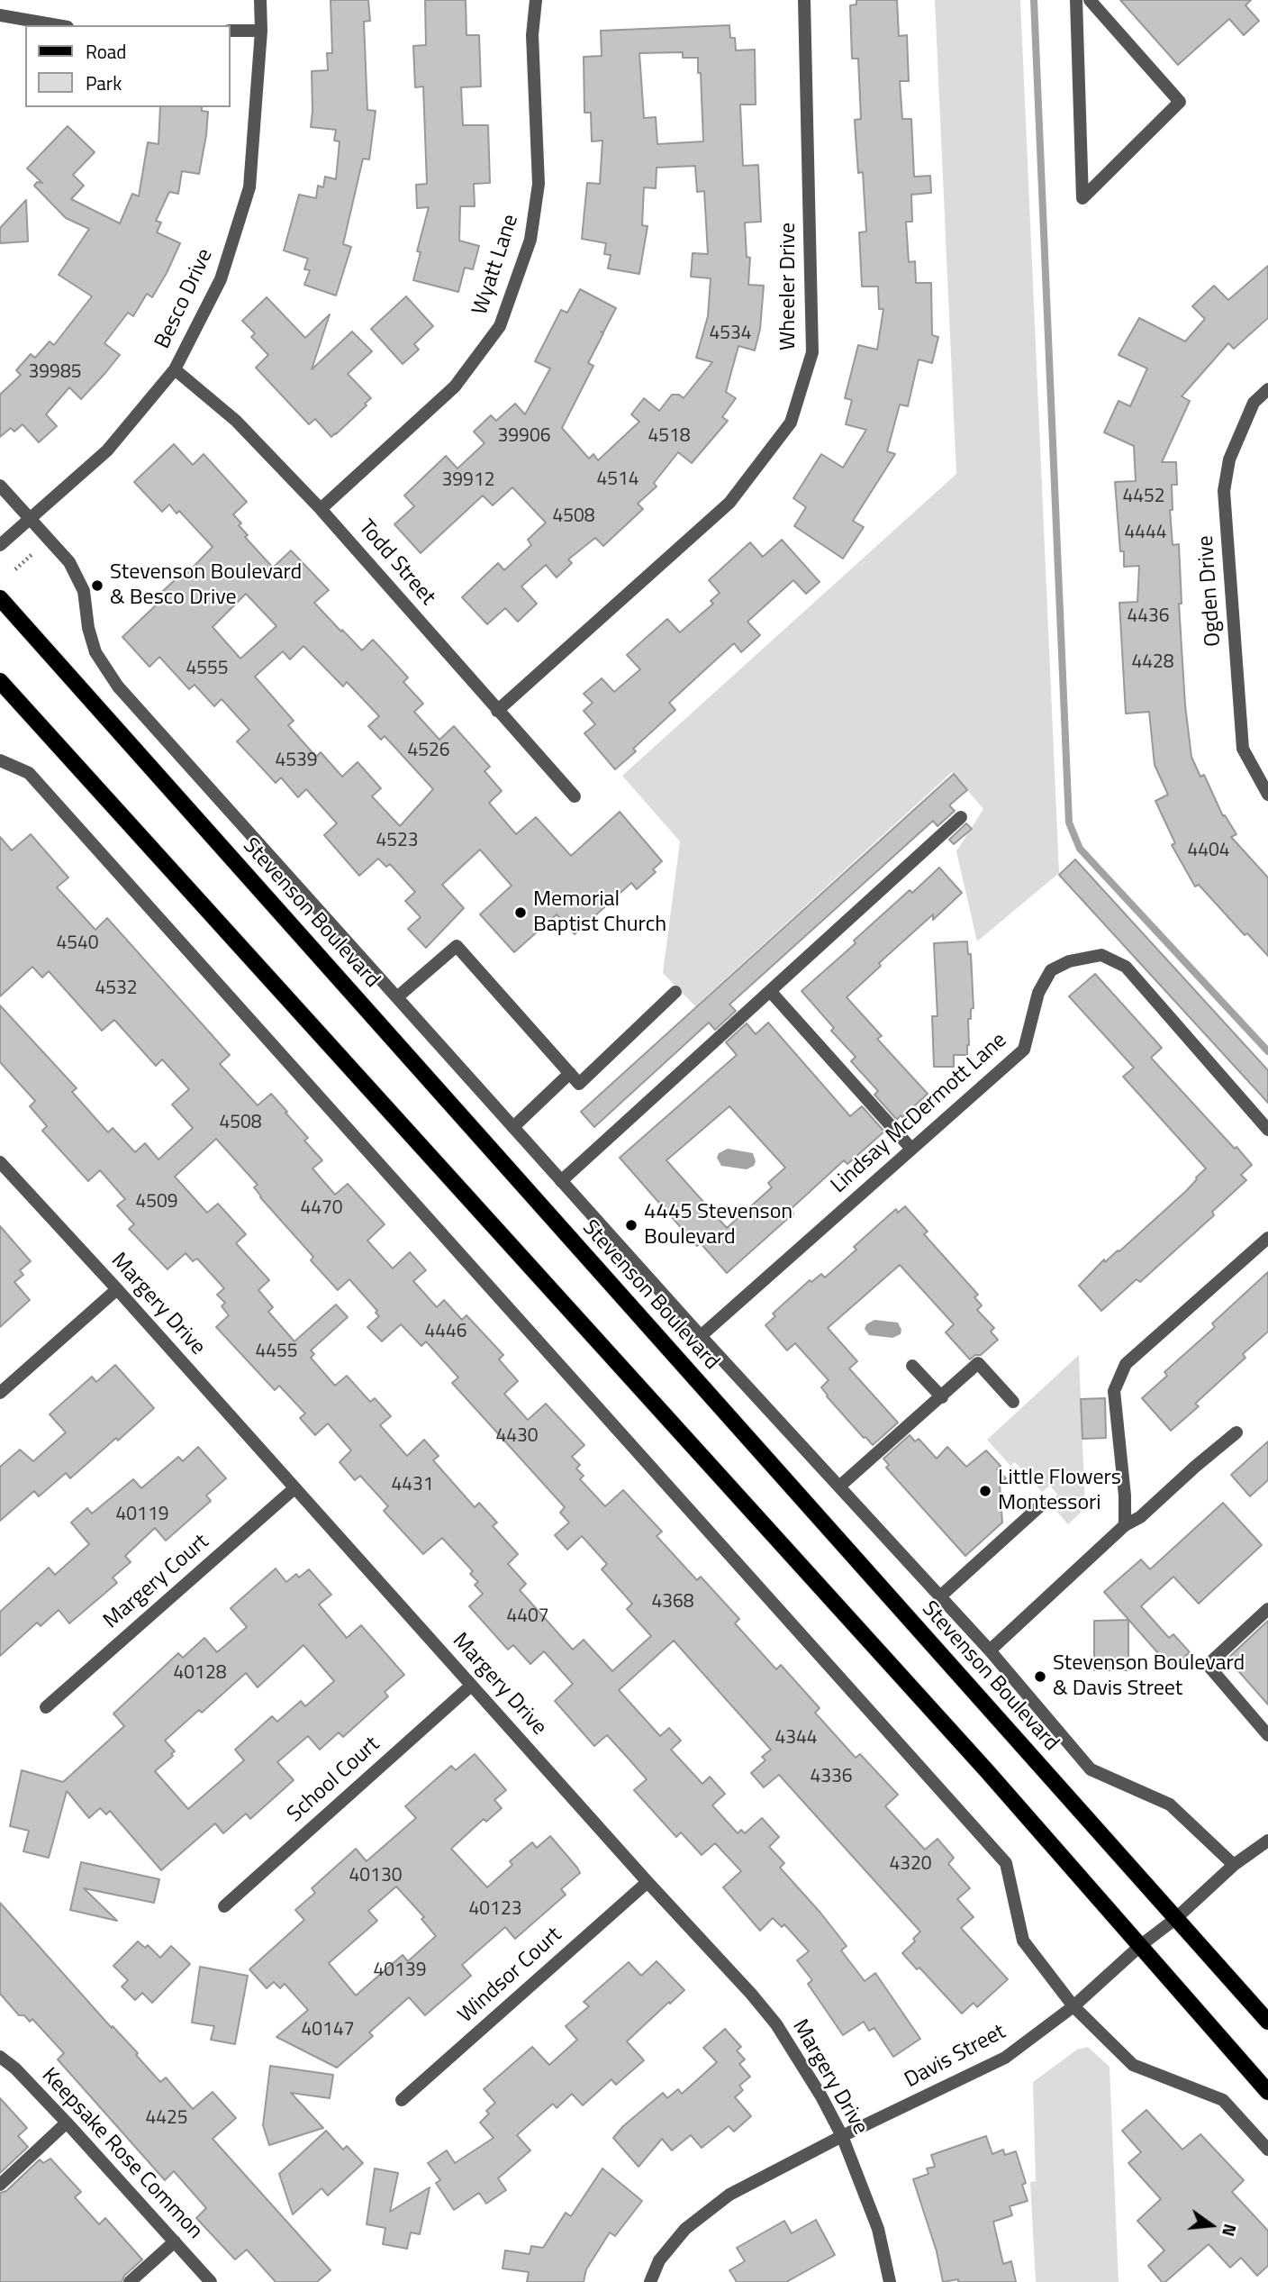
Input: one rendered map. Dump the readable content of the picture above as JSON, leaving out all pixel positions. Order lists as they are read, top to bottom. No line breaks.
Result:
{"streets":{"main road":["Stevenson Boulevard"],"street":["Wyatt Lane","Wheeler Drive","Besco Drive","Todd Street","Ogden Drive","Lindsay McDermott Lane","Margery Drive","Margery Court","School Court","Windsor Court","Davis Street","Keepsake Rose Common"]},"crossings":[["Wyatt Lane","Todd Street"],["Wheeler Drive","Todd Street"],["Besco Drive","Todd Street"],["Besco Drive","Stevenson Boulevard"],["Stevenson Boulevard","Lindsay McDermott Lane"],["Stevenson Boulevard","Davis Street"],["Margery Drive","Margery Court"],["Margery Drive","School Court"],["Margery Drive","Windsor Court"],["Margery Drive","Davis Street"]],"places":["Stevenson Boulevard & Besco Drive","Memorial Baptist Church","4445 Stevenson Boulevard","Little Flowers Montessori","Stevenson Boulevard & Davis Street"],"house_numbers":["4534","39985","39906","4518","4514","39912","4452","4508","4444","4436","4428","4555","4526","4539","4523","4404","4540","4532","4508","4509","4470","4446","4455","4430","4431","40119","4368","4407","40128","4344","4336","4320","40130","40123","40139","40147","4425"],"legend":["Road","Park"],"north":"right"}
